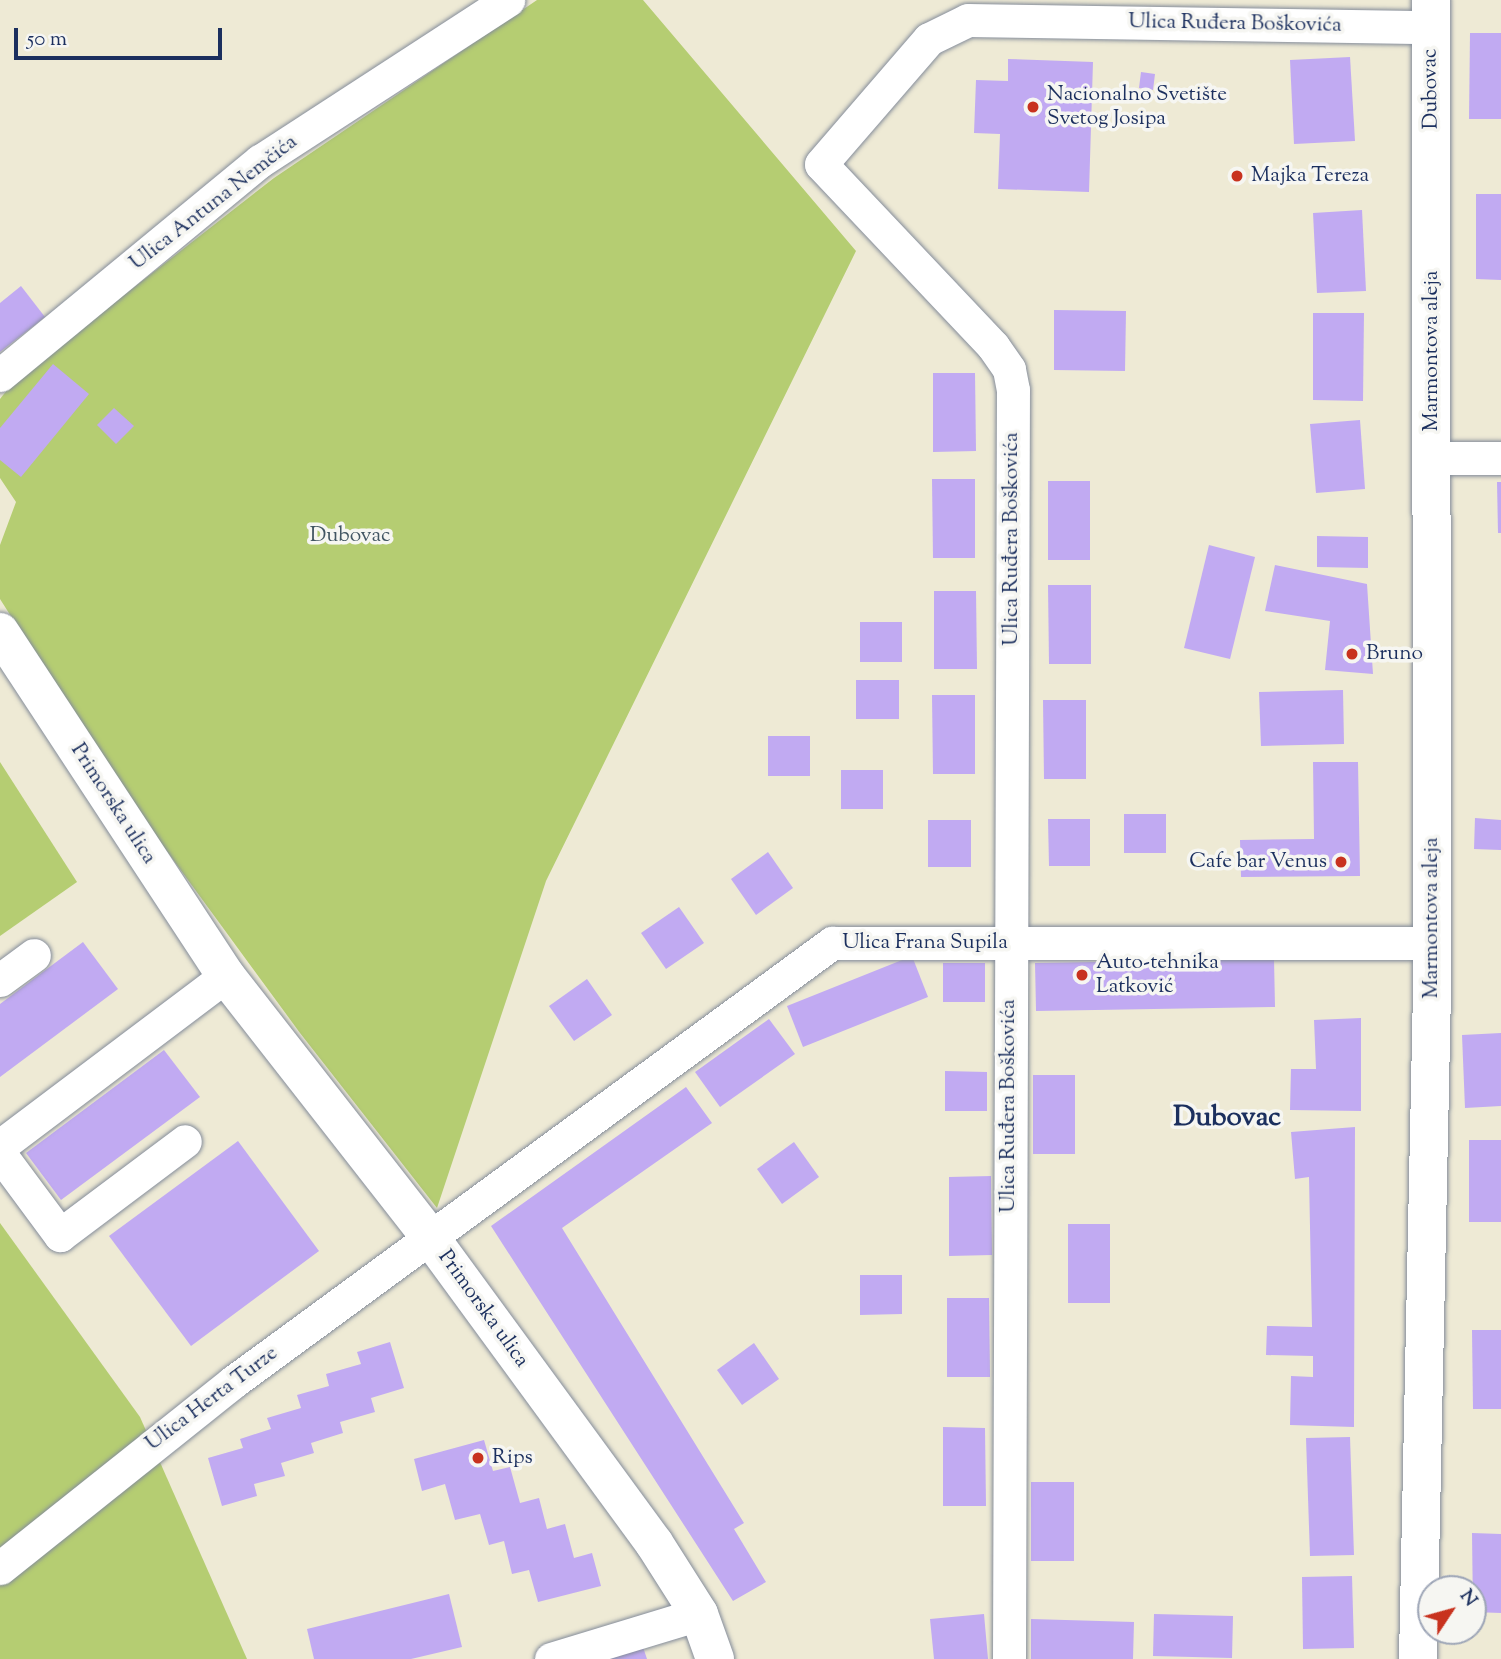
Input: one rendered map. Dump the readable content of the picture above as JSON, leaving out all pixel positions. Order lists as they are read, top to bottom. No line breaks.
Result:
{"streets":{"main road":["Dubovac","Marmontova aleja","Primorska ulica"],"street":["Ulica Ruđera Boškovića","Ulica Antuna Nemčića","Ulica Frana Supila","Ulica Herta Turze"]},"crossings":[["Ulica Ruđera Boškovića","Dubovac"],["Ulica Ruđera Boškovića","Ulica Frana Supila"],["Dubovac","Marmontova aleja"],["Marmontova aleja","Ulica Frana Supila"],["Primorska ulica","Ulica Frana Supila"],["Primorska ulica","Ulica Herta Turze"],["Ulica Frana Supila","Ulica Herta Turze"]],"districts":["Dubovac"],"parks":["Dubovac"],"places":["Nacionalno Svetište Svetog Josipa","Majka Tereza","Bruno","Cafe bar Venus","Auto-tehnika Latković","Rips"],"scale_bar":"50 m","north":"top right"}
